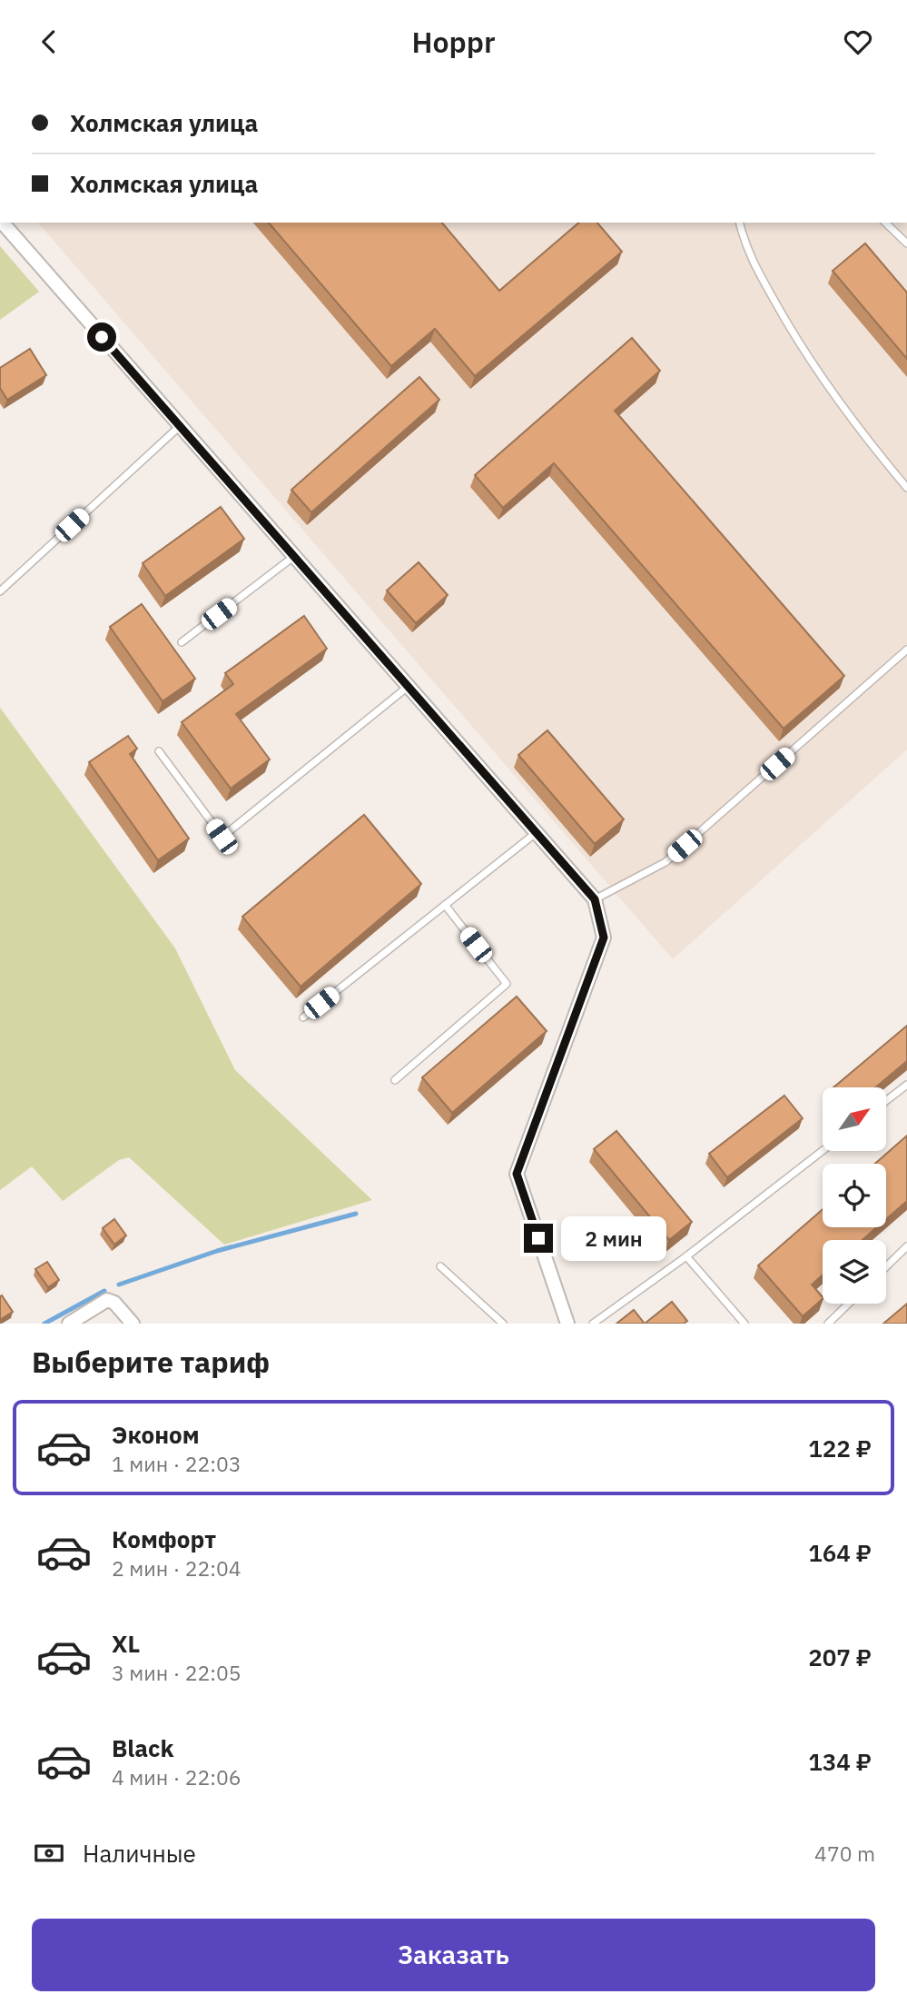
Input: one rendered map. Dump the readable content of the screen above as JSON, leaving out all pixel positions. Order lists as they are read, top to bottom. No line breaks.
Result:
{"north":"top right","page":{"header":"Hoppr","banner":["Холмская улица","Холмская улица"],"bubble":"2 мин","heading":"Выберите тариф","list":[{"name":"Эконом","note":"1 мин · 22:03","value":"122 ₽"},{"name":"Комфорт","note":"2 мин · 22:04","value":"164 ₽"},{"name":"XL","note":"3 мин · 22:05","value":"207 ₽"},{"name":"Black","note":"4 мин · 22:06","value":"134 ₽"}],"pay":["Наличные","470 m"],"buttons":"Заказать"}}
